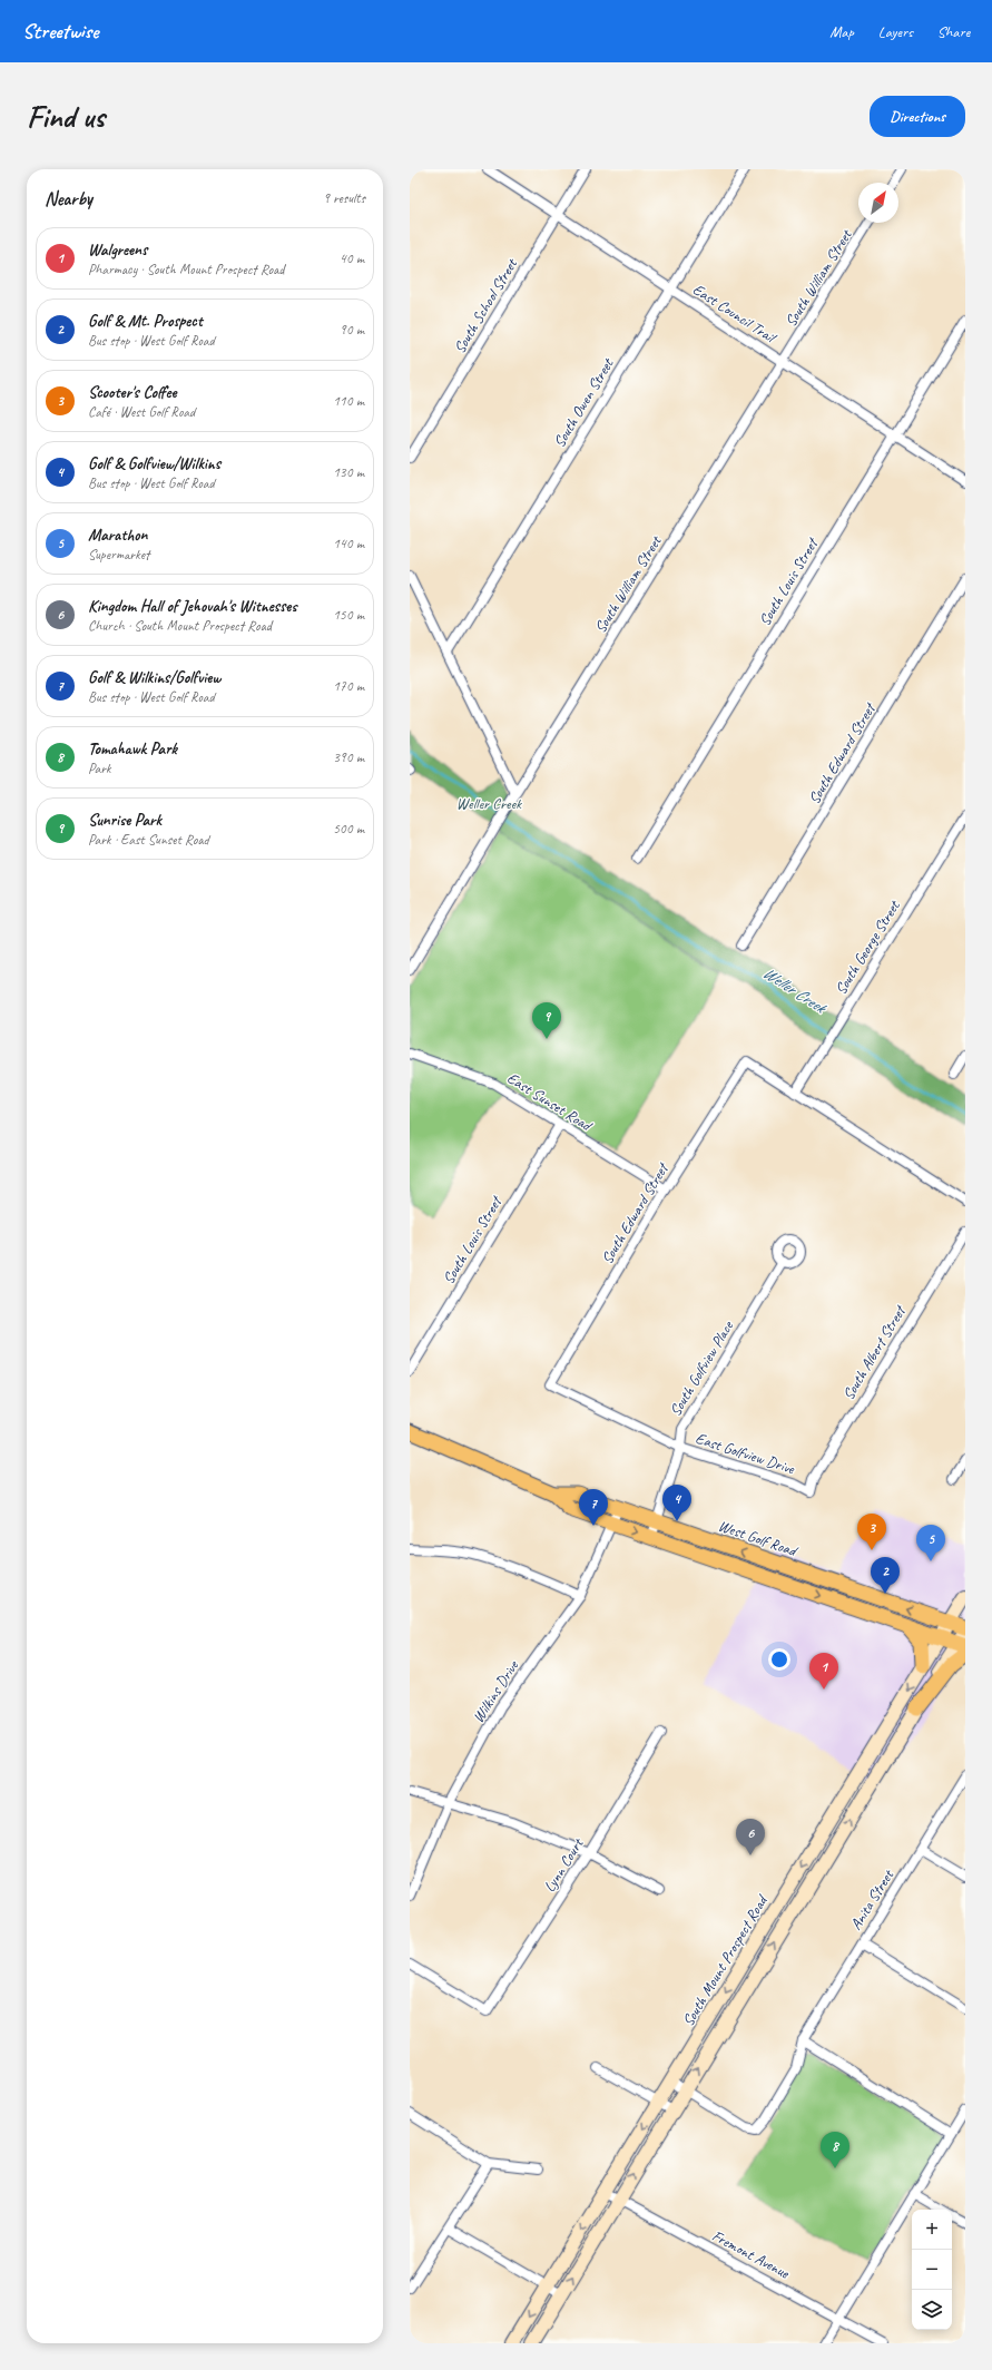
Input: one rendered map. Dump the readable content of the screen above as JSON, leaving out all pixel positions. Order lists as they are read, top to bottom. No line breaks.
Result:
{"streets":{"main road":["West Golf Road","South Mount Prospect Road"],"street":["South William Street","South School Street","East Council Trail","South Owen Street","South Louis Street","South Edward Street","South George Street","East Sunset Road","South Albert Street","South Golfview Place","East Golfview Drive","Wilkins Drive","Lynn Court","Anita Street","Fremont Avenue"]},"crossings":[["South William Street","East Council Trail"],["South School Street","East Council Trail"],["East Council Trail","South Owen Street"],["East Council Trail","South Louis Street"],["South Louis Street","East Sunset Road"],["South Edward Street","South George Street"],["South Edward Street","East Sunset Road"],["South Edward Street","East Golfview Drive"],["South Albert Street","East Golfview Drive"],["South Golfview Place","East Golfview Drive"],["South Golfview Place","West Golf Road"],["West Golf Road","Wilkins Drive"],["West Golf Road","South Mount Prospect Road"],["Anita Street","South Mount Prospect Road"],["South Mount Prospect Road","Fremont Avenue"]],"water":["Weller Creek"],"parks":["Weller Creek"],"north":"top right","page":{"header":"Streetwise","nav":["Map","Layers","Share"],"buttons":"Directions","title":"Find us","heading":["Nearby","9 results"],"list":[{"mark":"1","name":"Walgreens","note":"Pharmacy · South Mount Prospect Road","value":"40 m"},{"mark":"2","name":"Golf & Mt. Prospect","note":"Bus stop · West Golf Road","value":"90 m"},{"mark":"3","name":"Scooter's Coffee","note":"Café · West Golf Road","value":"110 m"},{"mark":"4","name":"Golf & Golfview/Wilkins","note":"Bus stop · West Golf Road","value":"130 m"},{"mark":"5","name":"Marathon","note":"Supermarket","value":"140 m"},{"mark":"6","name":"Kingdom Hall of Jehovah's Witnesses","note":"Church · South Mount Prospect Road","value":"150 m"},{"mark":"7","name":"Golf & Wilkins/Golfview","note":"Bus stop · West Golf Road","value":"170 m"},{"mark":"8","name":"Tomahawk Park","note":"Park","value":"390 m"},{"mark":"9","name":"Sunrise Park","note":"Park · East Sunset Road","value":"500 m"}],"pins":["9","4","7","3","5","2","1","6","8"],"map_buttons":["+","−"]}}
